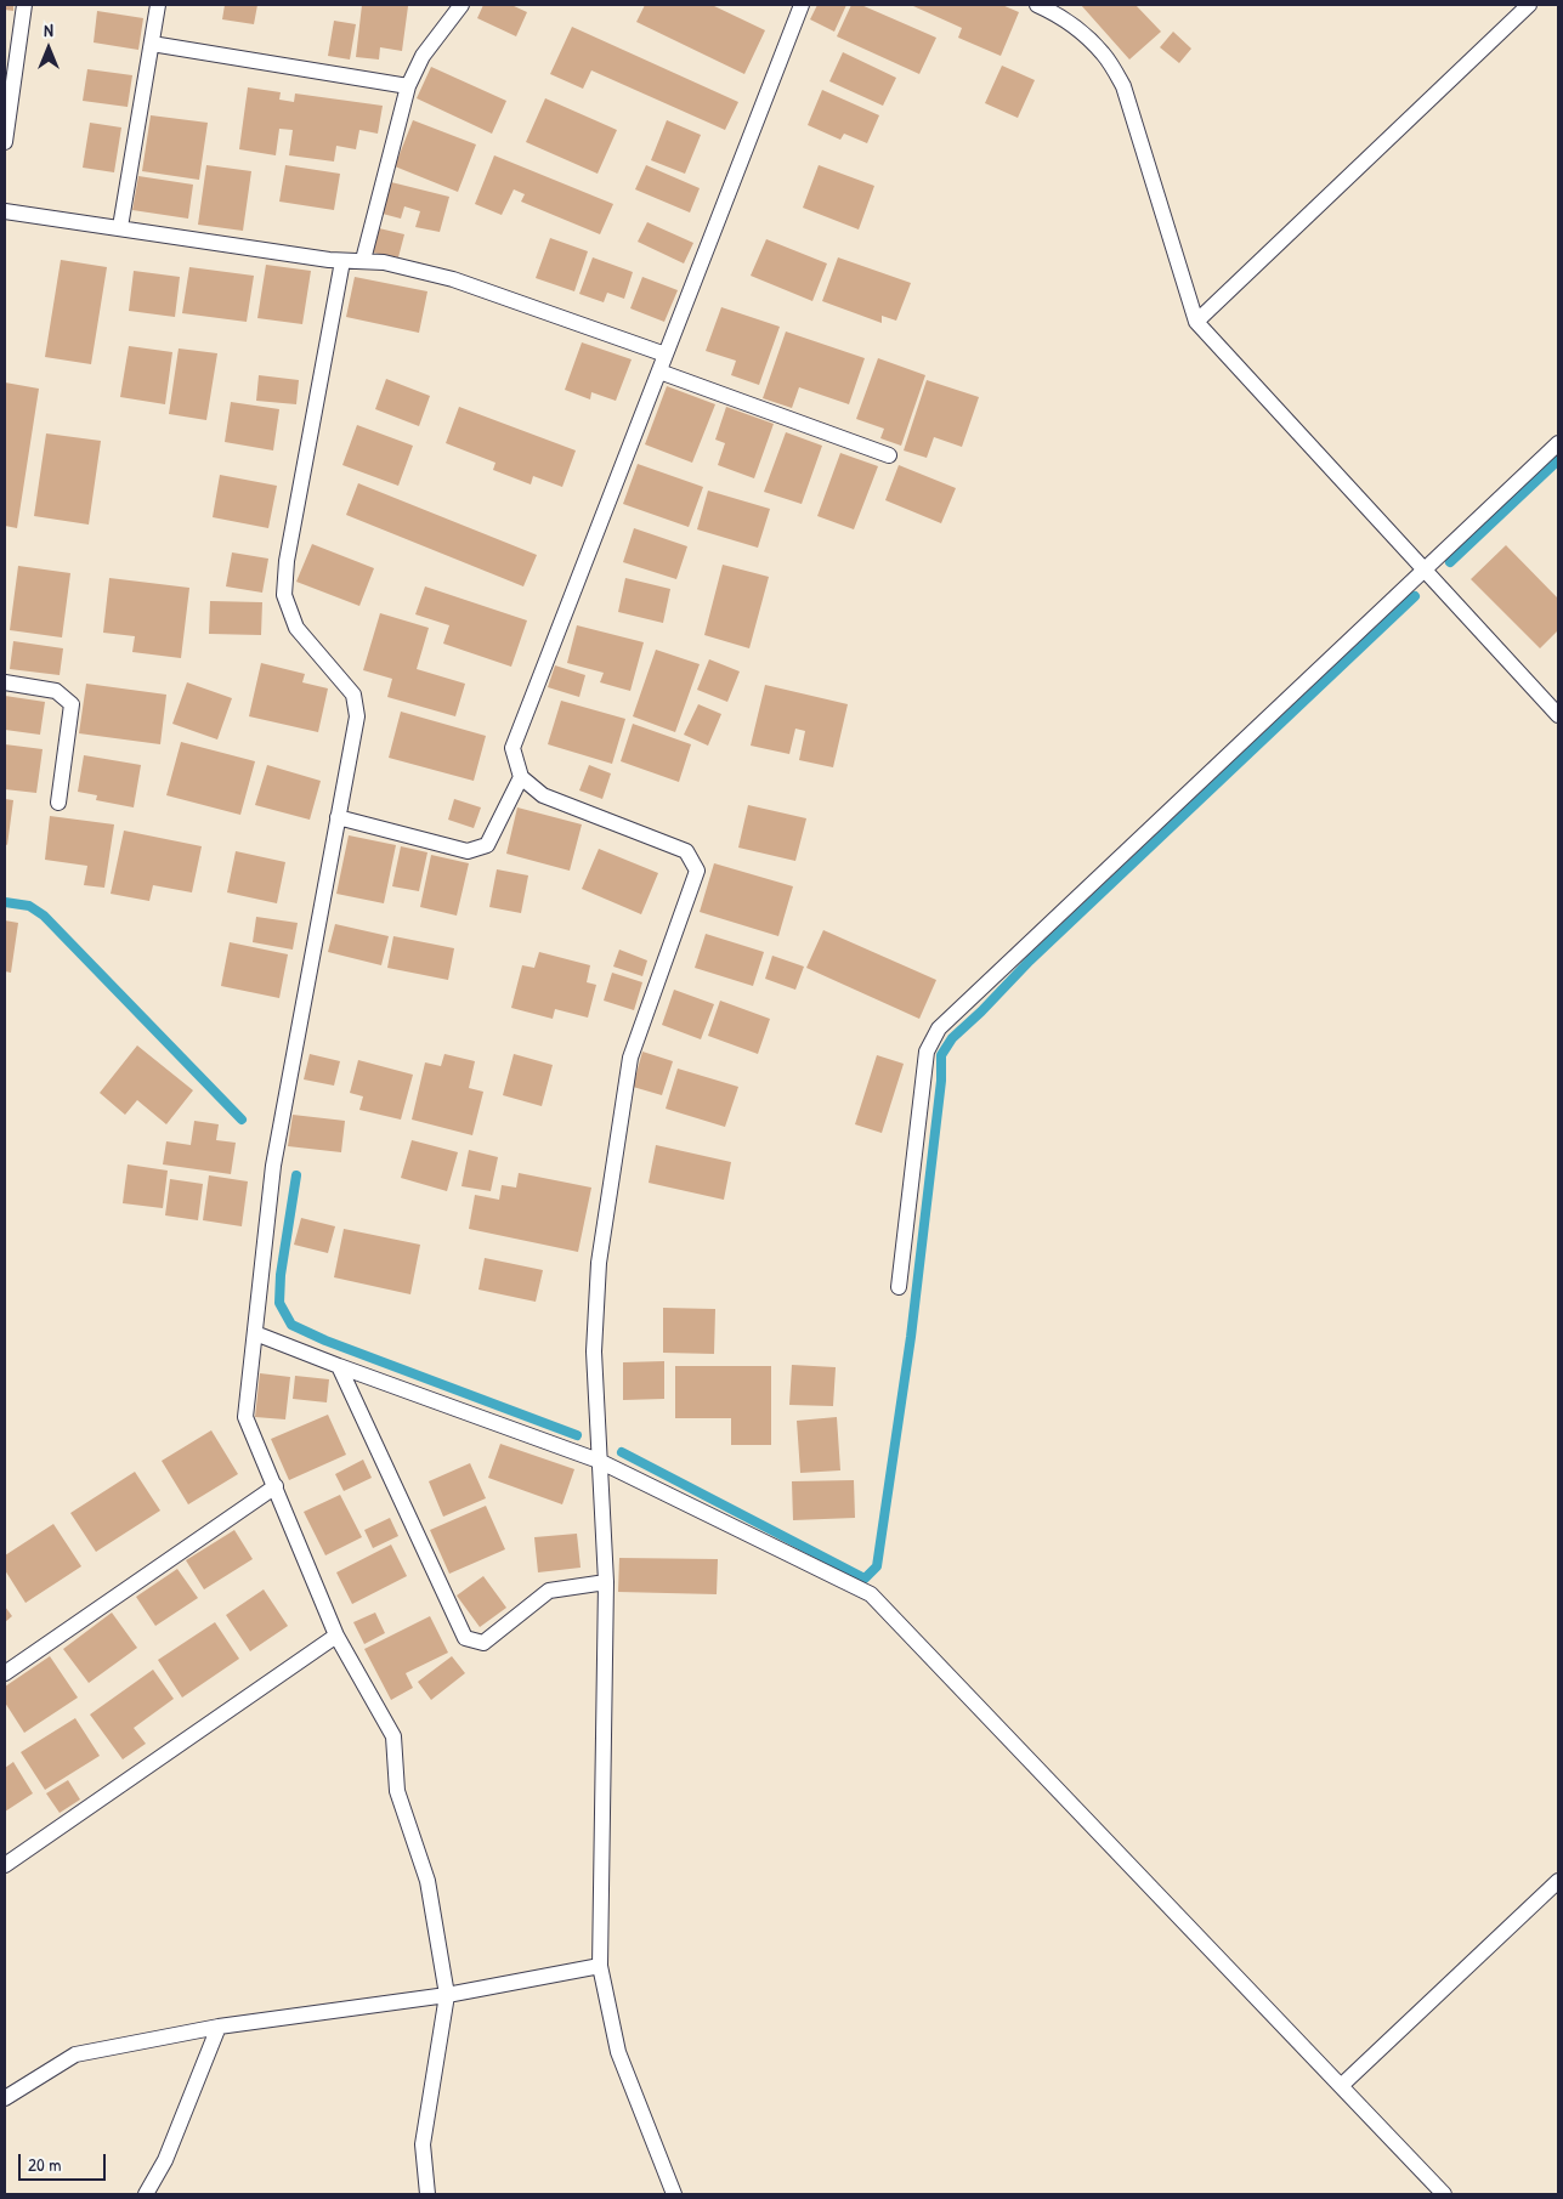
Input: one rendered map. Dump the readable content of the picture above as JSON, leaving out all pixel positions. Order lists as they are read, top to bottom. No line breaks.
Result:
{"scale_bar":"20 m","north":"top"}
